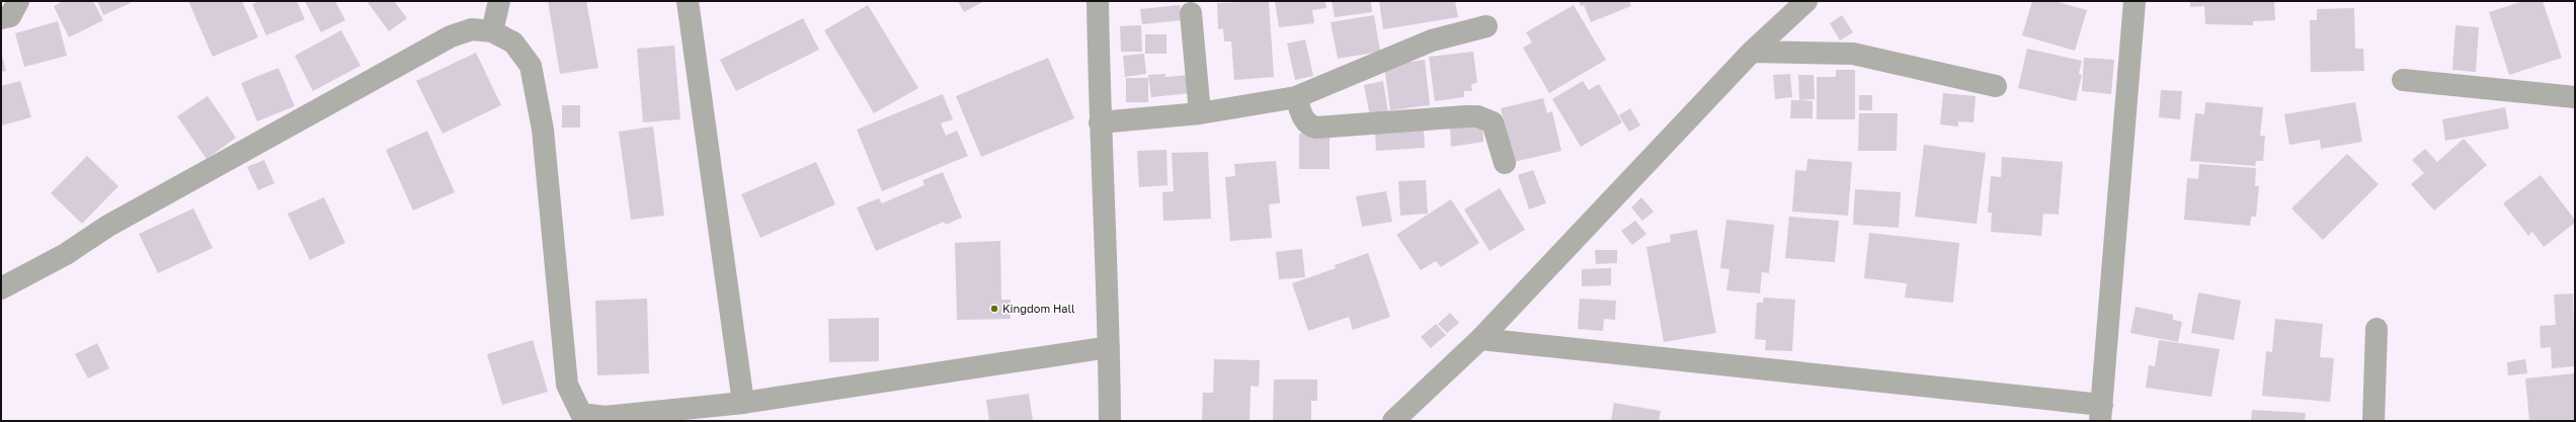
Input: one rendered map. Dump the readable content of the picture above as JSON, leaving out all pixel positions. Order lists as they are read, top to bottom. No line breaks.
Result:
{"places":["Kingdom Hall"]}
